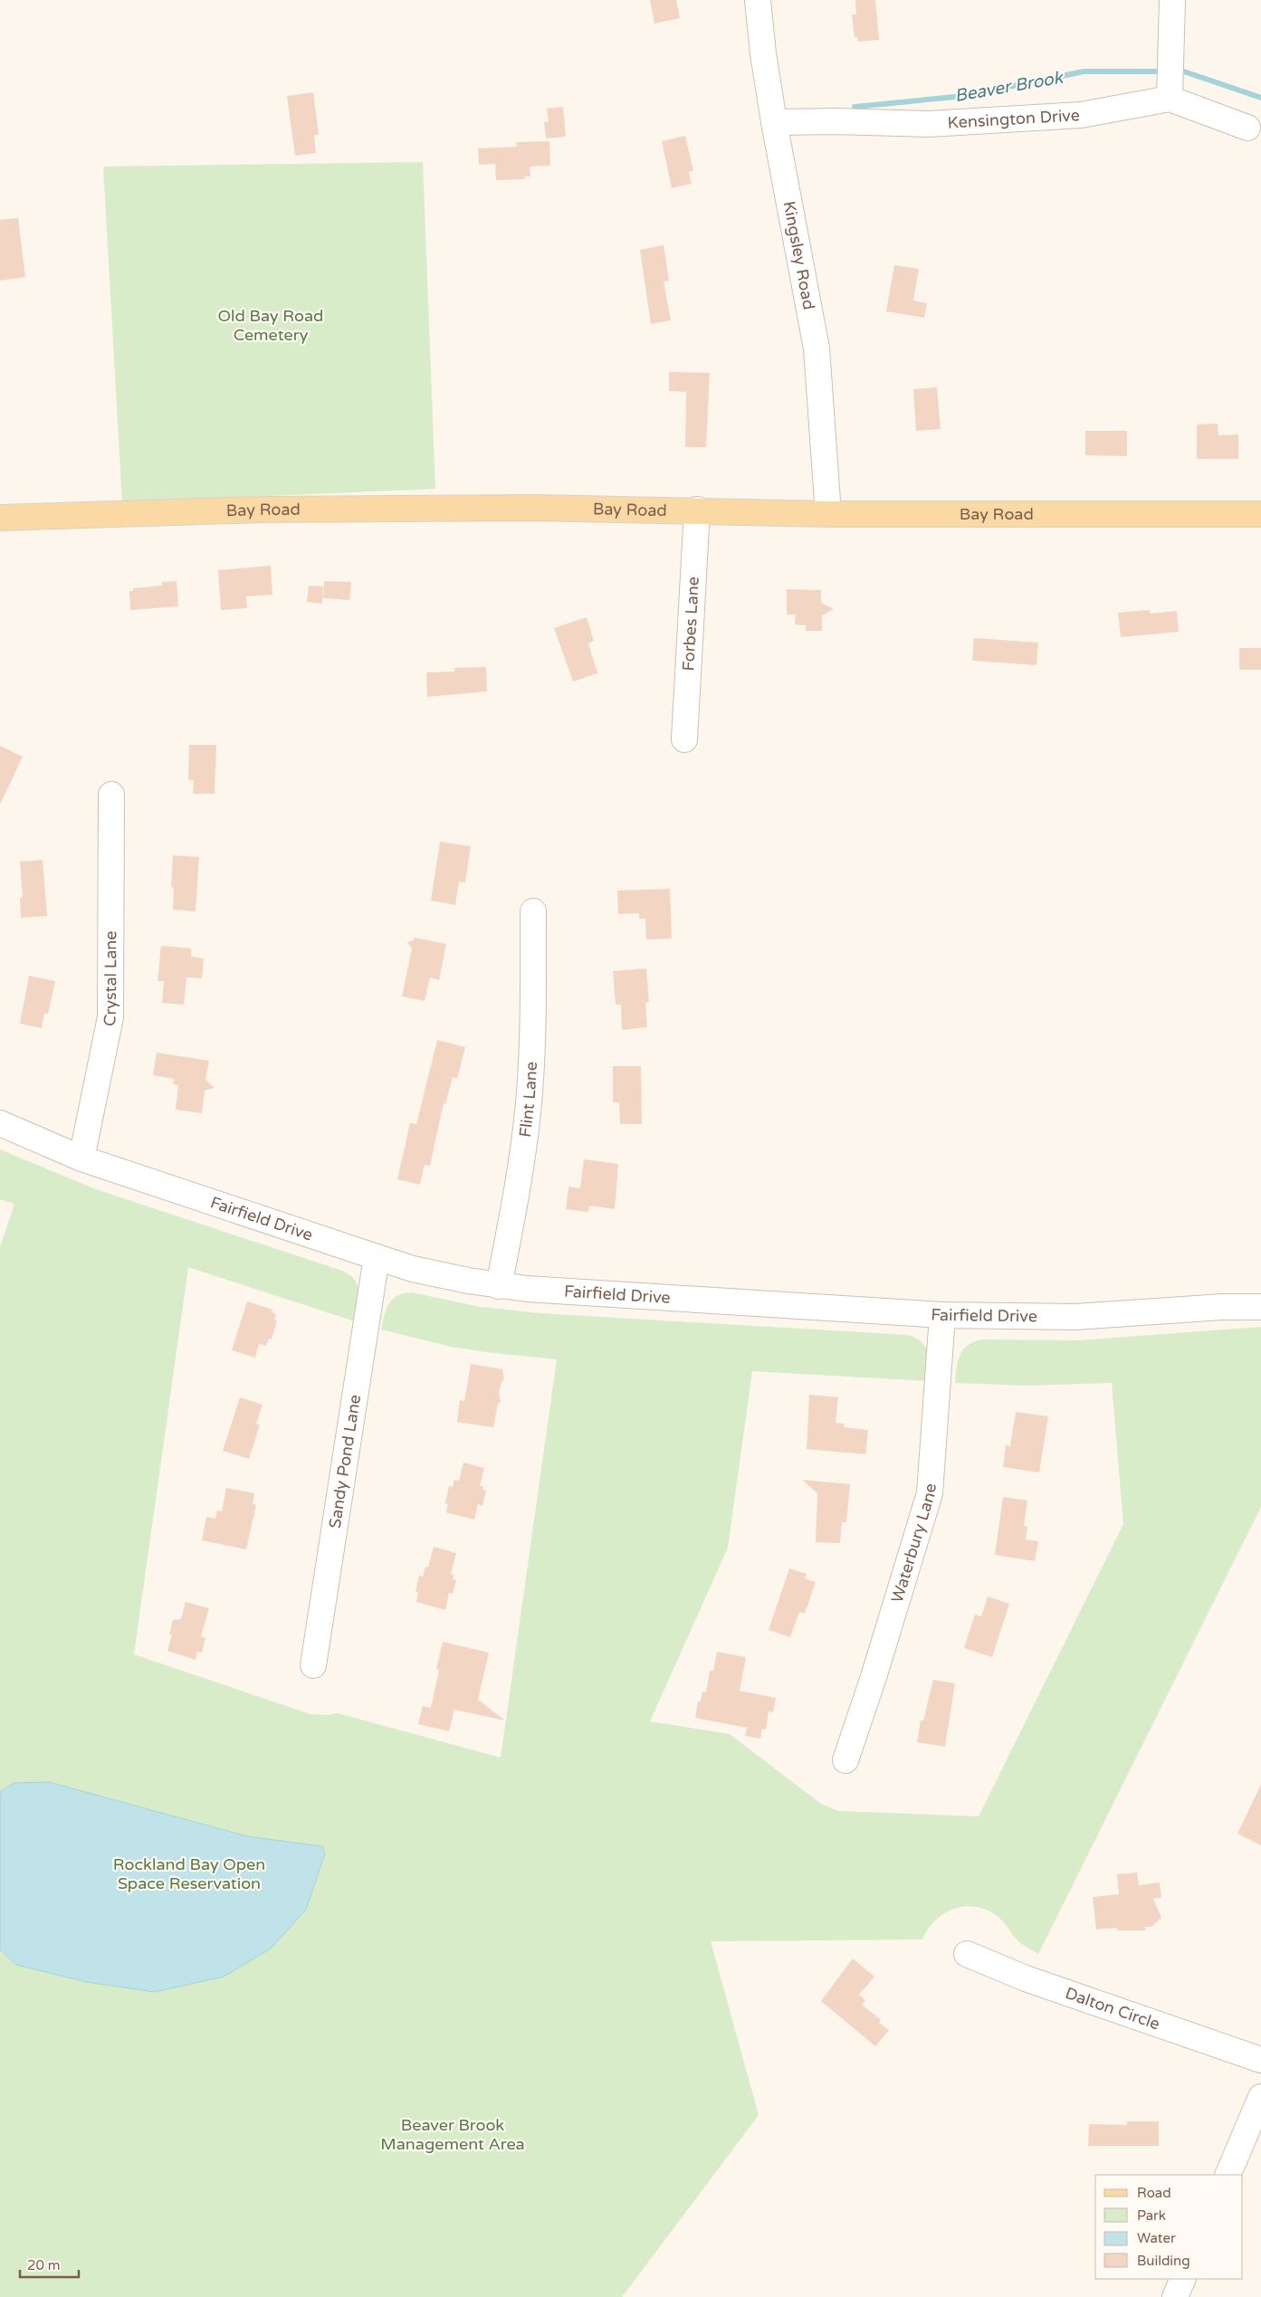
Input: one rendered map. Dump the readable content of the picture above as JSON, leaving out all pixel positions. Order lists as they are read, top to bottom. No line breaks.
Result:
{"streets":{"main road":["Bay Road"],"street":["Kensington Drive","Kingsley Road","Forbes Lane","Crystal Lane","Flint Lane","Fairfield Drive","Sandy Pond Lane","Waterbury Lane","Dalton Circle"]},"crossings":[["Kensington Drive","Kingsley Road"],["Kingsley Road","Bay Road"],["Bay Road","Forbes Lane"],["Crystal Lane","Fairfield Drive"],["Flint Lane","Fairfield Drive"],["Fairfield Drive","Sandy Pond Lane"],["Fairfield Drive","Waterbury Lane"]],"water":["Beaver Brook"],"parks":["Old Bay Road Cemetery","Rockland Bay Open Space Reservation","Beaver Brook Management Area"],"legend":["Road","Park","Water","Building"],"scale_bar":"20 m"}
